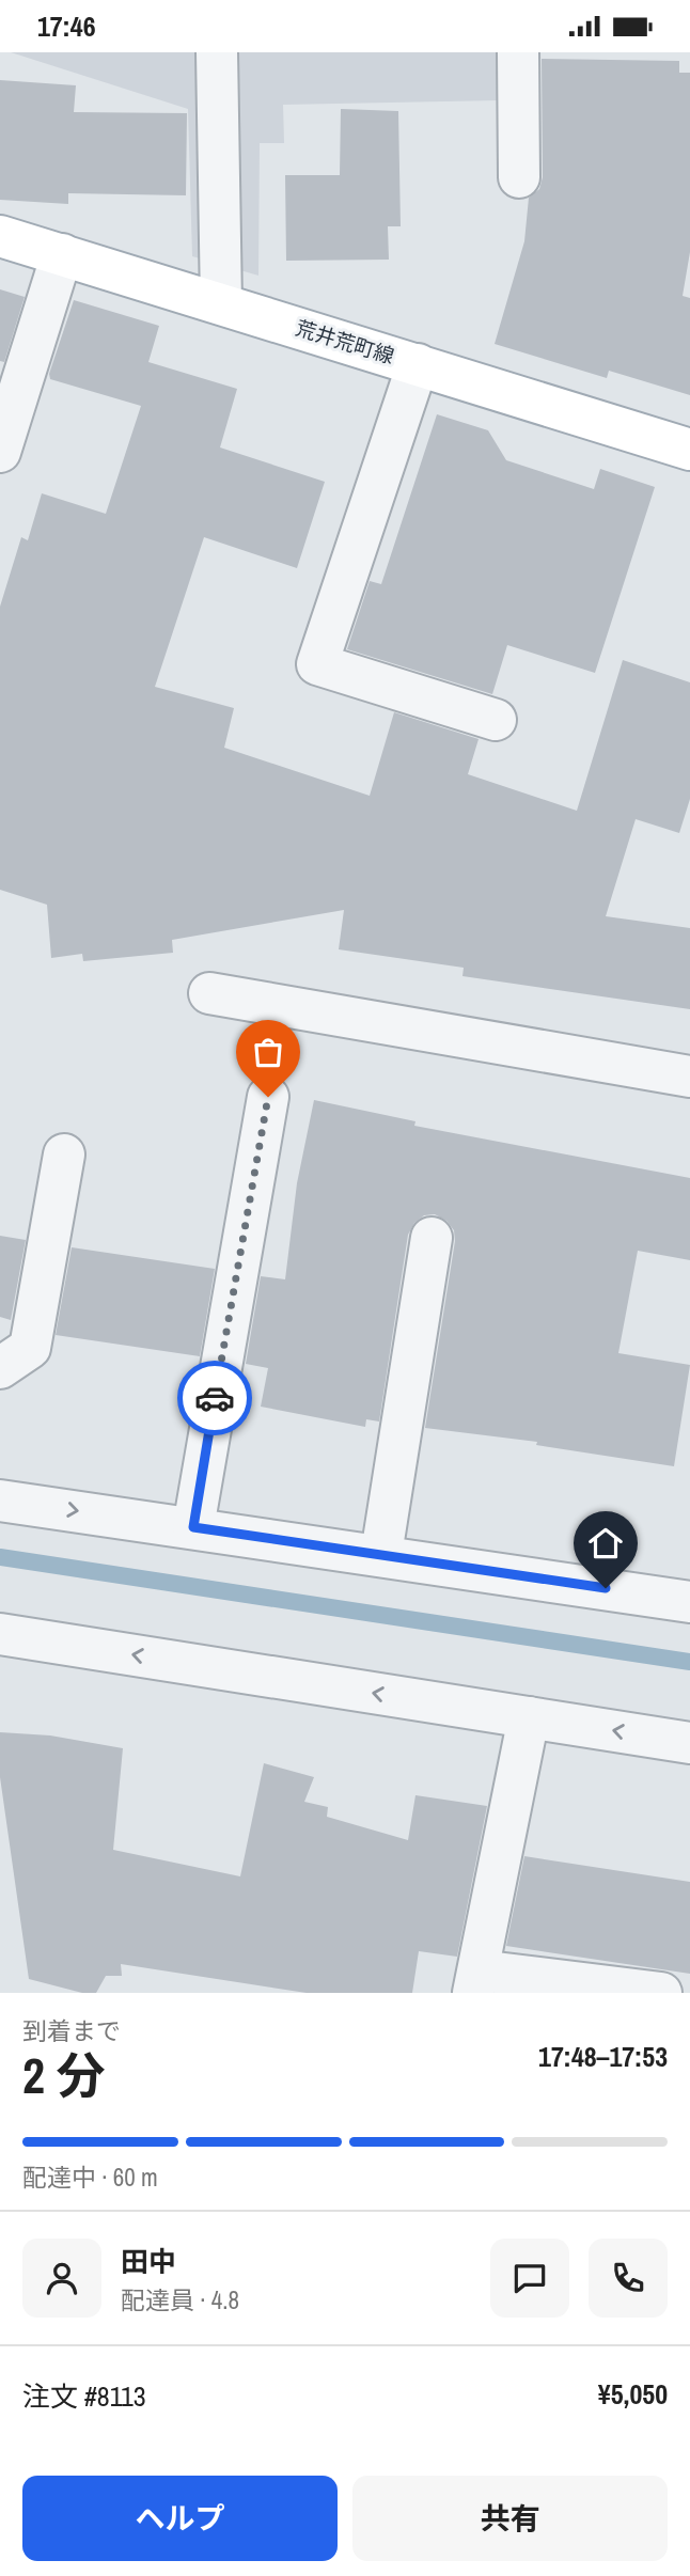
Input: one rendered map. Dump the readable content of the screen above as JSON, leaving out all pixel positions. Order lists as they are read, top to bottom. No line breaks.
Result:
{"streets":{"main road":["荒井荒町線"]},"page":{"status":"17:46","heading":["2 分","到着まで","17:48–17:53"],"panel":["田中","配達員 · 4.8","注文 #8113","¥5,050"],"bar":"配達中 · 60 m","buttons":["ヘルプ","共有"]}}
